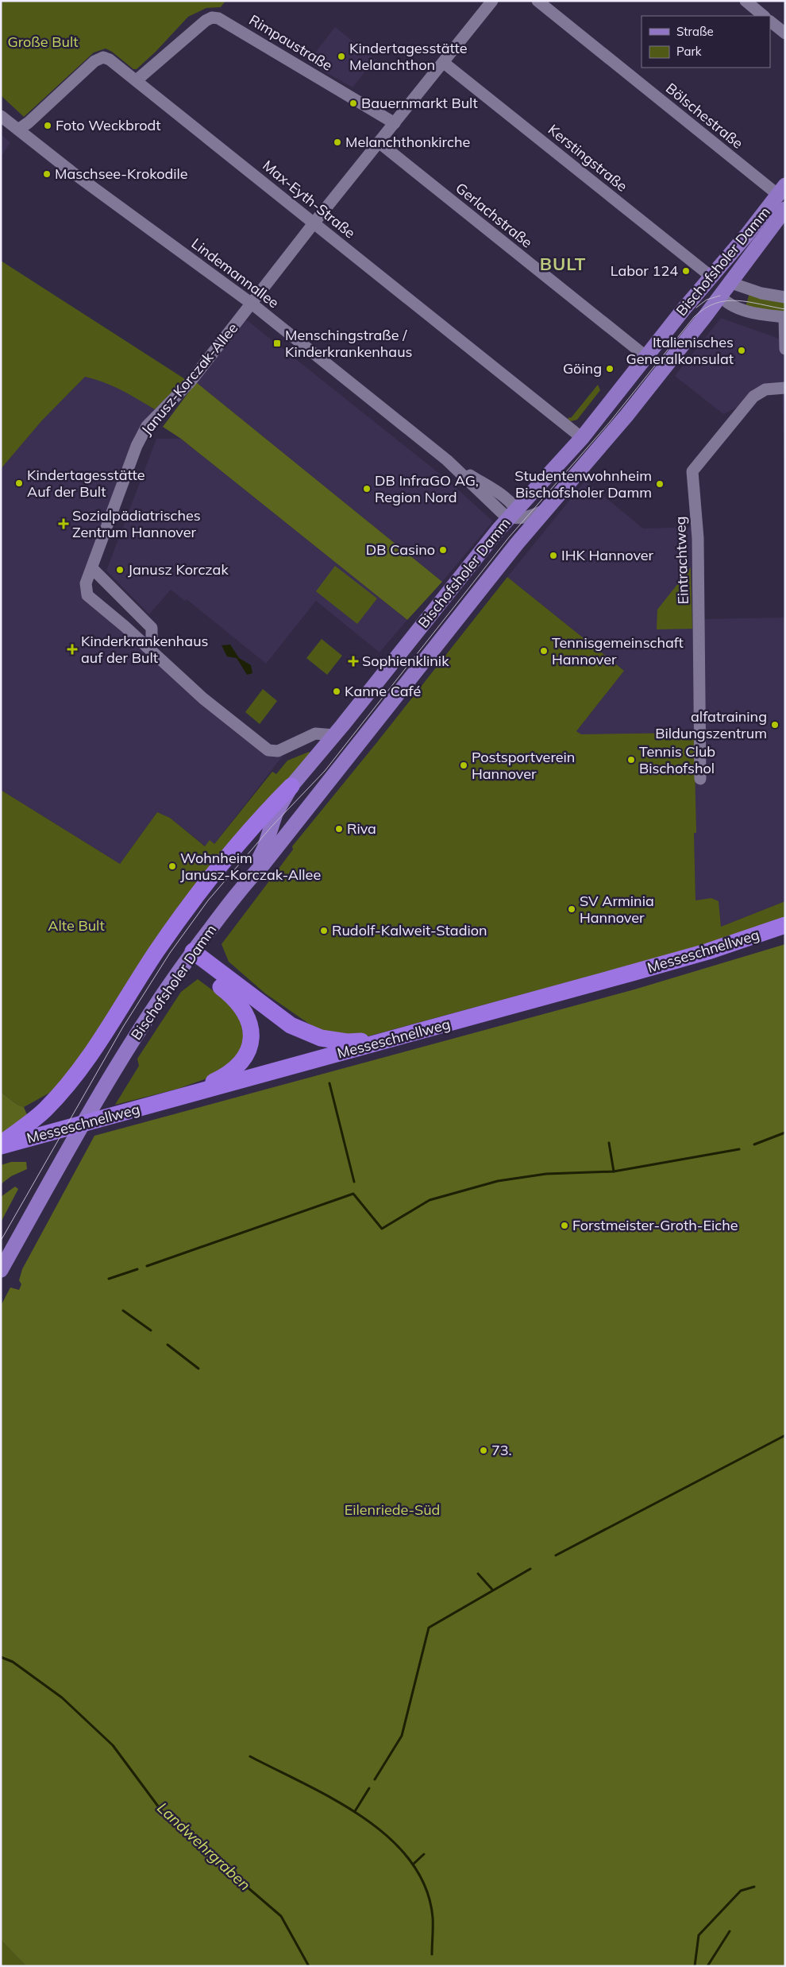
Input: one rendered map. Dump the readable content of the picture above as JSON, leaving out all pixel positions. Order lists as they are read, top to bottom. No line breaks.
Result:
{"streets":{"highway":["Messeschnellweg"],"main road":["Bischofsholer Damm"],"street":["Rimpaustraße","Bölschestraße","Kerstingstraße","Max-Eyth-Straße","Gerlachstraße","Lindemannallee","Janusz-Korczak-Allee","Eintrachtweg"]},"crossings":[["Rimpaustraße","Max-Eyth-Straße"],["Rimpaustraße","Janusz-Korczak-Allee"],["Bölschestraße","Bischofsholer Damm"],["Kerstingstraße","Bischofsholer Damm"],["Kerstingstraße","Janusz-Korczak-Allee"],["Max-Eyth-Straße","Bischofsholer Damm"],["Max-Eyth-Straße","Lindemannallee"],["Max-Eyth-Straße","Janusz-Korczak-Allee"],["Gerlachstraße","Bischofsholer Damm"],["Gerlachstraße","Janusz-Korczak-Allee"],["Bischofsholer Damm","Lindemannallee"],["Bischofsholer Damm","Janusz-Korczak-Allee"],["Lindemannallee","Janusz-Korczak-Allee"]],"districts":["BULT"],"water":["Landwehrgraben"],"parks":["Große Bult","Alte Bult","Eilenriede-Süd"],"places":{"other":["Kindertagesstätte Melanchthon","Bauernmarkt Bult","Foto Weckbrodt","Melanchthonkirche","Maschsee-Krokodile","Labor 124","Italienisches Generalkonsulat","Göing","Kindertagesstätte Auf der Bult","Studentenwohnheim Bischofsholer Damm","DB InfraGO AG, Region Nord","DB Casino","IHK Hannover","Janusz Korczak","Tennisgemeinschaft Hannover","Kanne Café","alfatraining Bildungszentrum","Tennis Club Bischofshol","Postsportverein Hannover","Riva","Wohnheim Janusz-Korczak-Allee","SV Arminia Hannover","Rudolf-Kalweit-Stadion","Forstmeister-Groth-Eiche","73."],"transit":["Menschingstraße / Kinderkrankenhaus"],"health":["Sozialpädiatrisches Zentrum Hannover","Kinderkrankenhaus auf der Bult","Sophienklinik"]},"legend":["Straße","Park"]}
